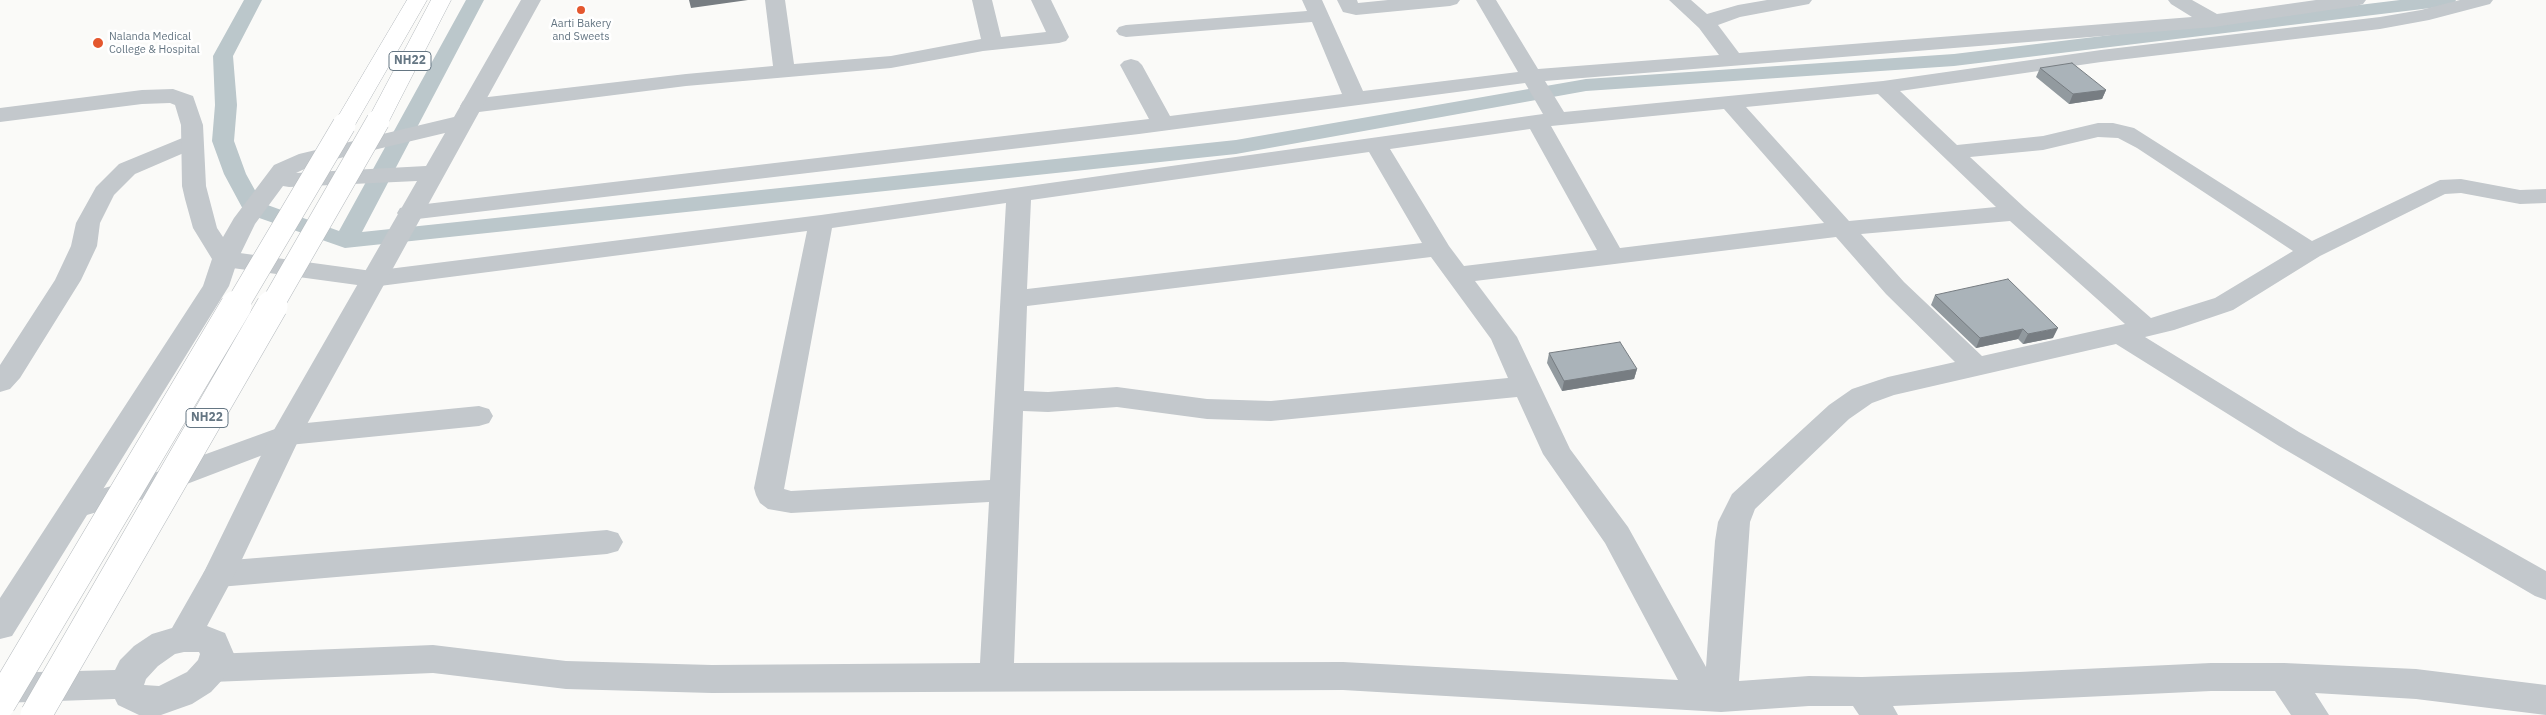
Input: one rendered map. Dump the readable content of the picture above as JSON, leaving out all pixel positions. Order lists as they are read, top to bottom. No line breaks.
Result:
{"streets":{"highway":["NH22"]},"places":["Aarti Bakery and Sweets","Nalanda Medical College & Hospital"]}
